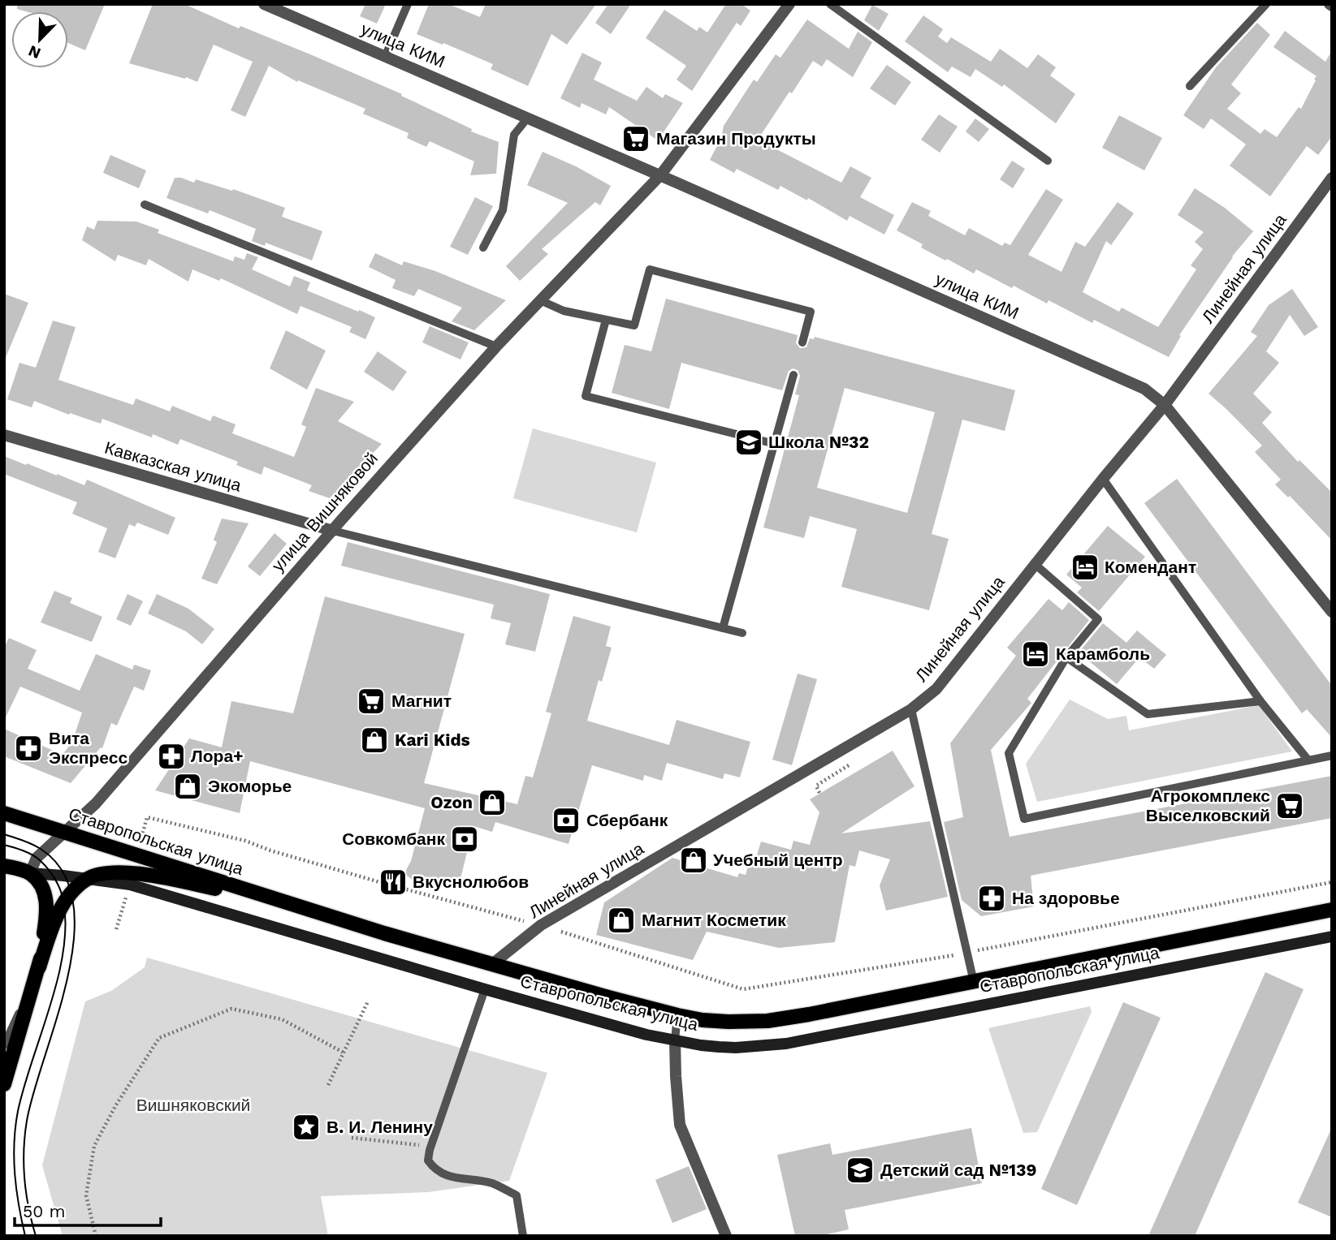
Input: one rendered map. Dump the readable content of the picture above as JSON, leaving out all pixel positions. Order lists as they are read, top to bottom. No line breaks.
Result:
{"streets":{"main road":["Ставропольская улица"],"street":["улица КИМ","Линейная улица","Кавказская улица","улица Вишняковой"]},"crossings":[["улица КИМ","Линейная улица"],["улица КИМ","улица Вишняковой"],["Линейная улица","Ставропольская улица"],["Кавказская улица","улица Вишняковой"],["улица Вишняковой","Ставропольская улица"]],"parks":["Вишняковский"],"places":{"supermarket":["Магазин Продукты","Магнит","Агрокомплекс Выселковский"],"school or university":["Школа №32","Детский сад №139"],"hotel":["Комендант","Карамболь"],"shop":["Kari Kids","Экоморье","Ozon","Учебный центр","Магнит Косметик"],"pharmacy":["Вита Экспресс","Лора+","На здоровье"],"bank":["Сбербанк","Совкомбанк"],"restaurant":["Вкуснолюбов"],"place":["В. И. Ленину"]},"scale_bar":"50 m","north":"bottom left"}
